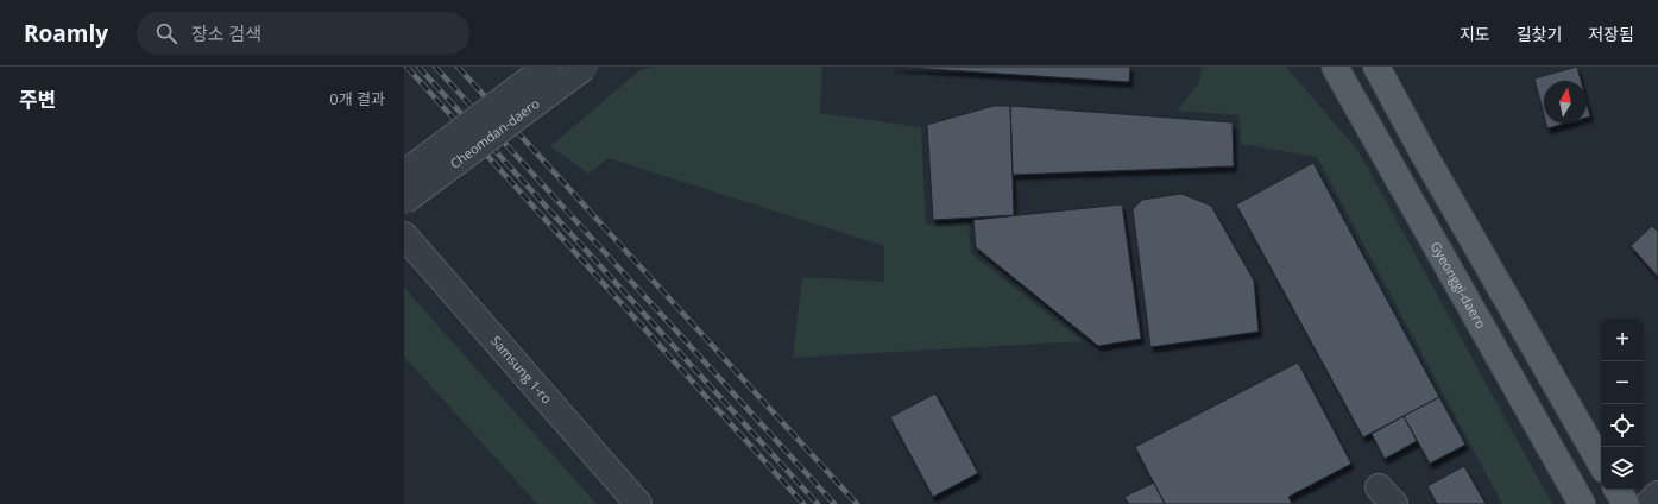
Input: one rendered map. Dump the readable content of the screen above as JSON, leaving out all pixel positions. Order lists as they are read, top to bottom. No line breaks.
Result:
{"streets":{"main road":["Gyeonggi-daero"],"street":["Cheomdan-daero","Samsung 1-ro"]},"north":"top","page":{"header":"Roamly","search":"장소 검색","nav":["지도","길찾기","저장됨"],"heading":["주변","0개 결과"],"map_buttons":["+","−"]}}
